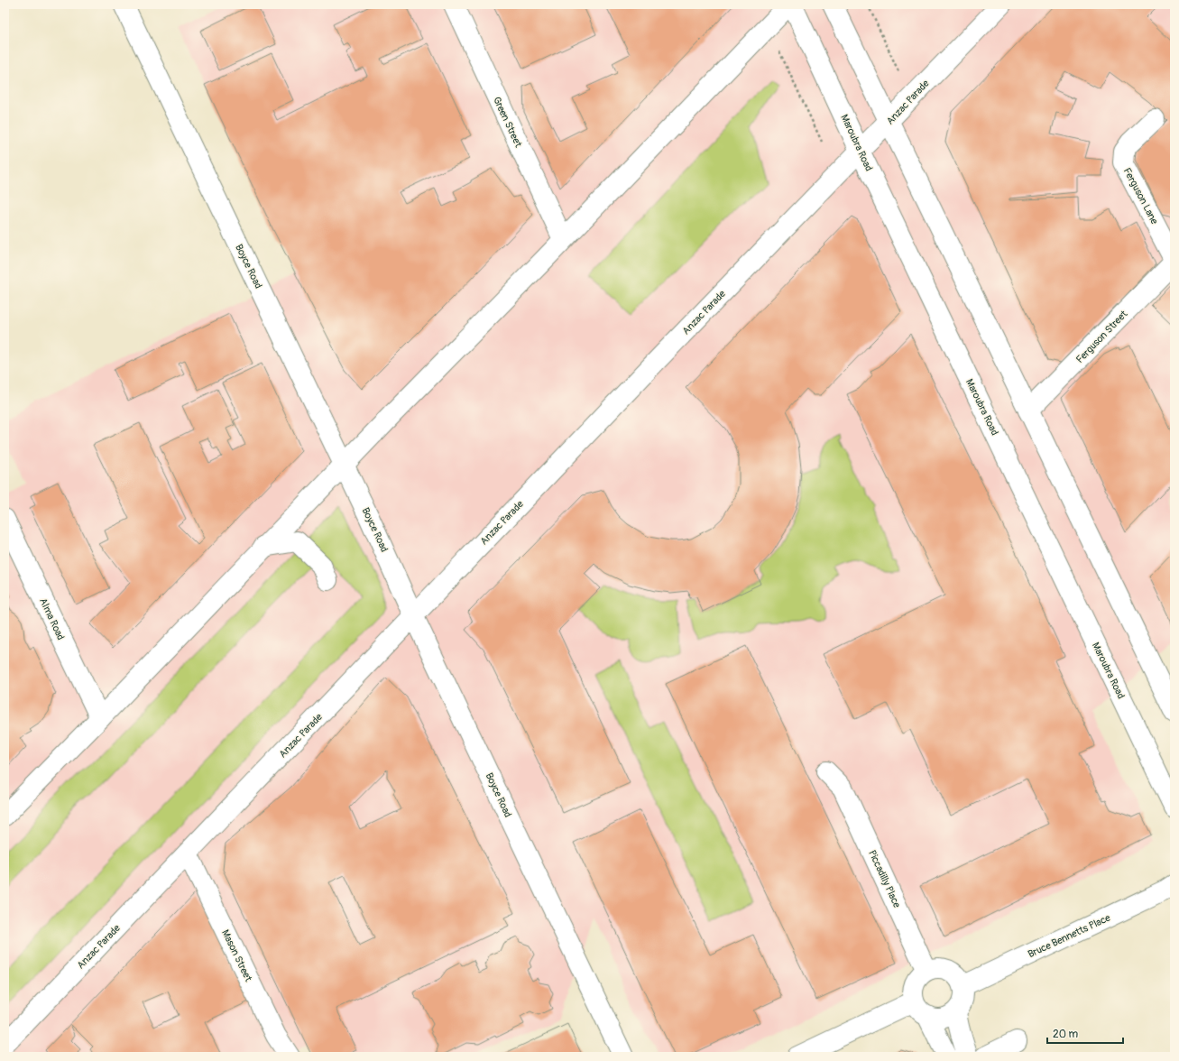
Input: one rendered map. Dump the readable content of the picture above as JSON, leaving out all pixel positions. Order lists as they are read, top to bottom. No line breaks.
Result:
{"streets":{"main road":["Anzac Parade","Green Street","Maroubra Road","Ferguson Lane","Boyce Road","Ferguson Street","Alma Road","Piccadilly Place","Bruce Bennetts Place","Mason Street"]},"crossings":[["Anzac Parade","Maroubra Road"],["Anzac Parade","Boyce Road"],["Anzac Parade","Mason Street"],["Ferguson Lane","Ferguson Street"],["Piccadilly Place","Bruce Bennetts Place"]],"scale_bar":"20 m"}
